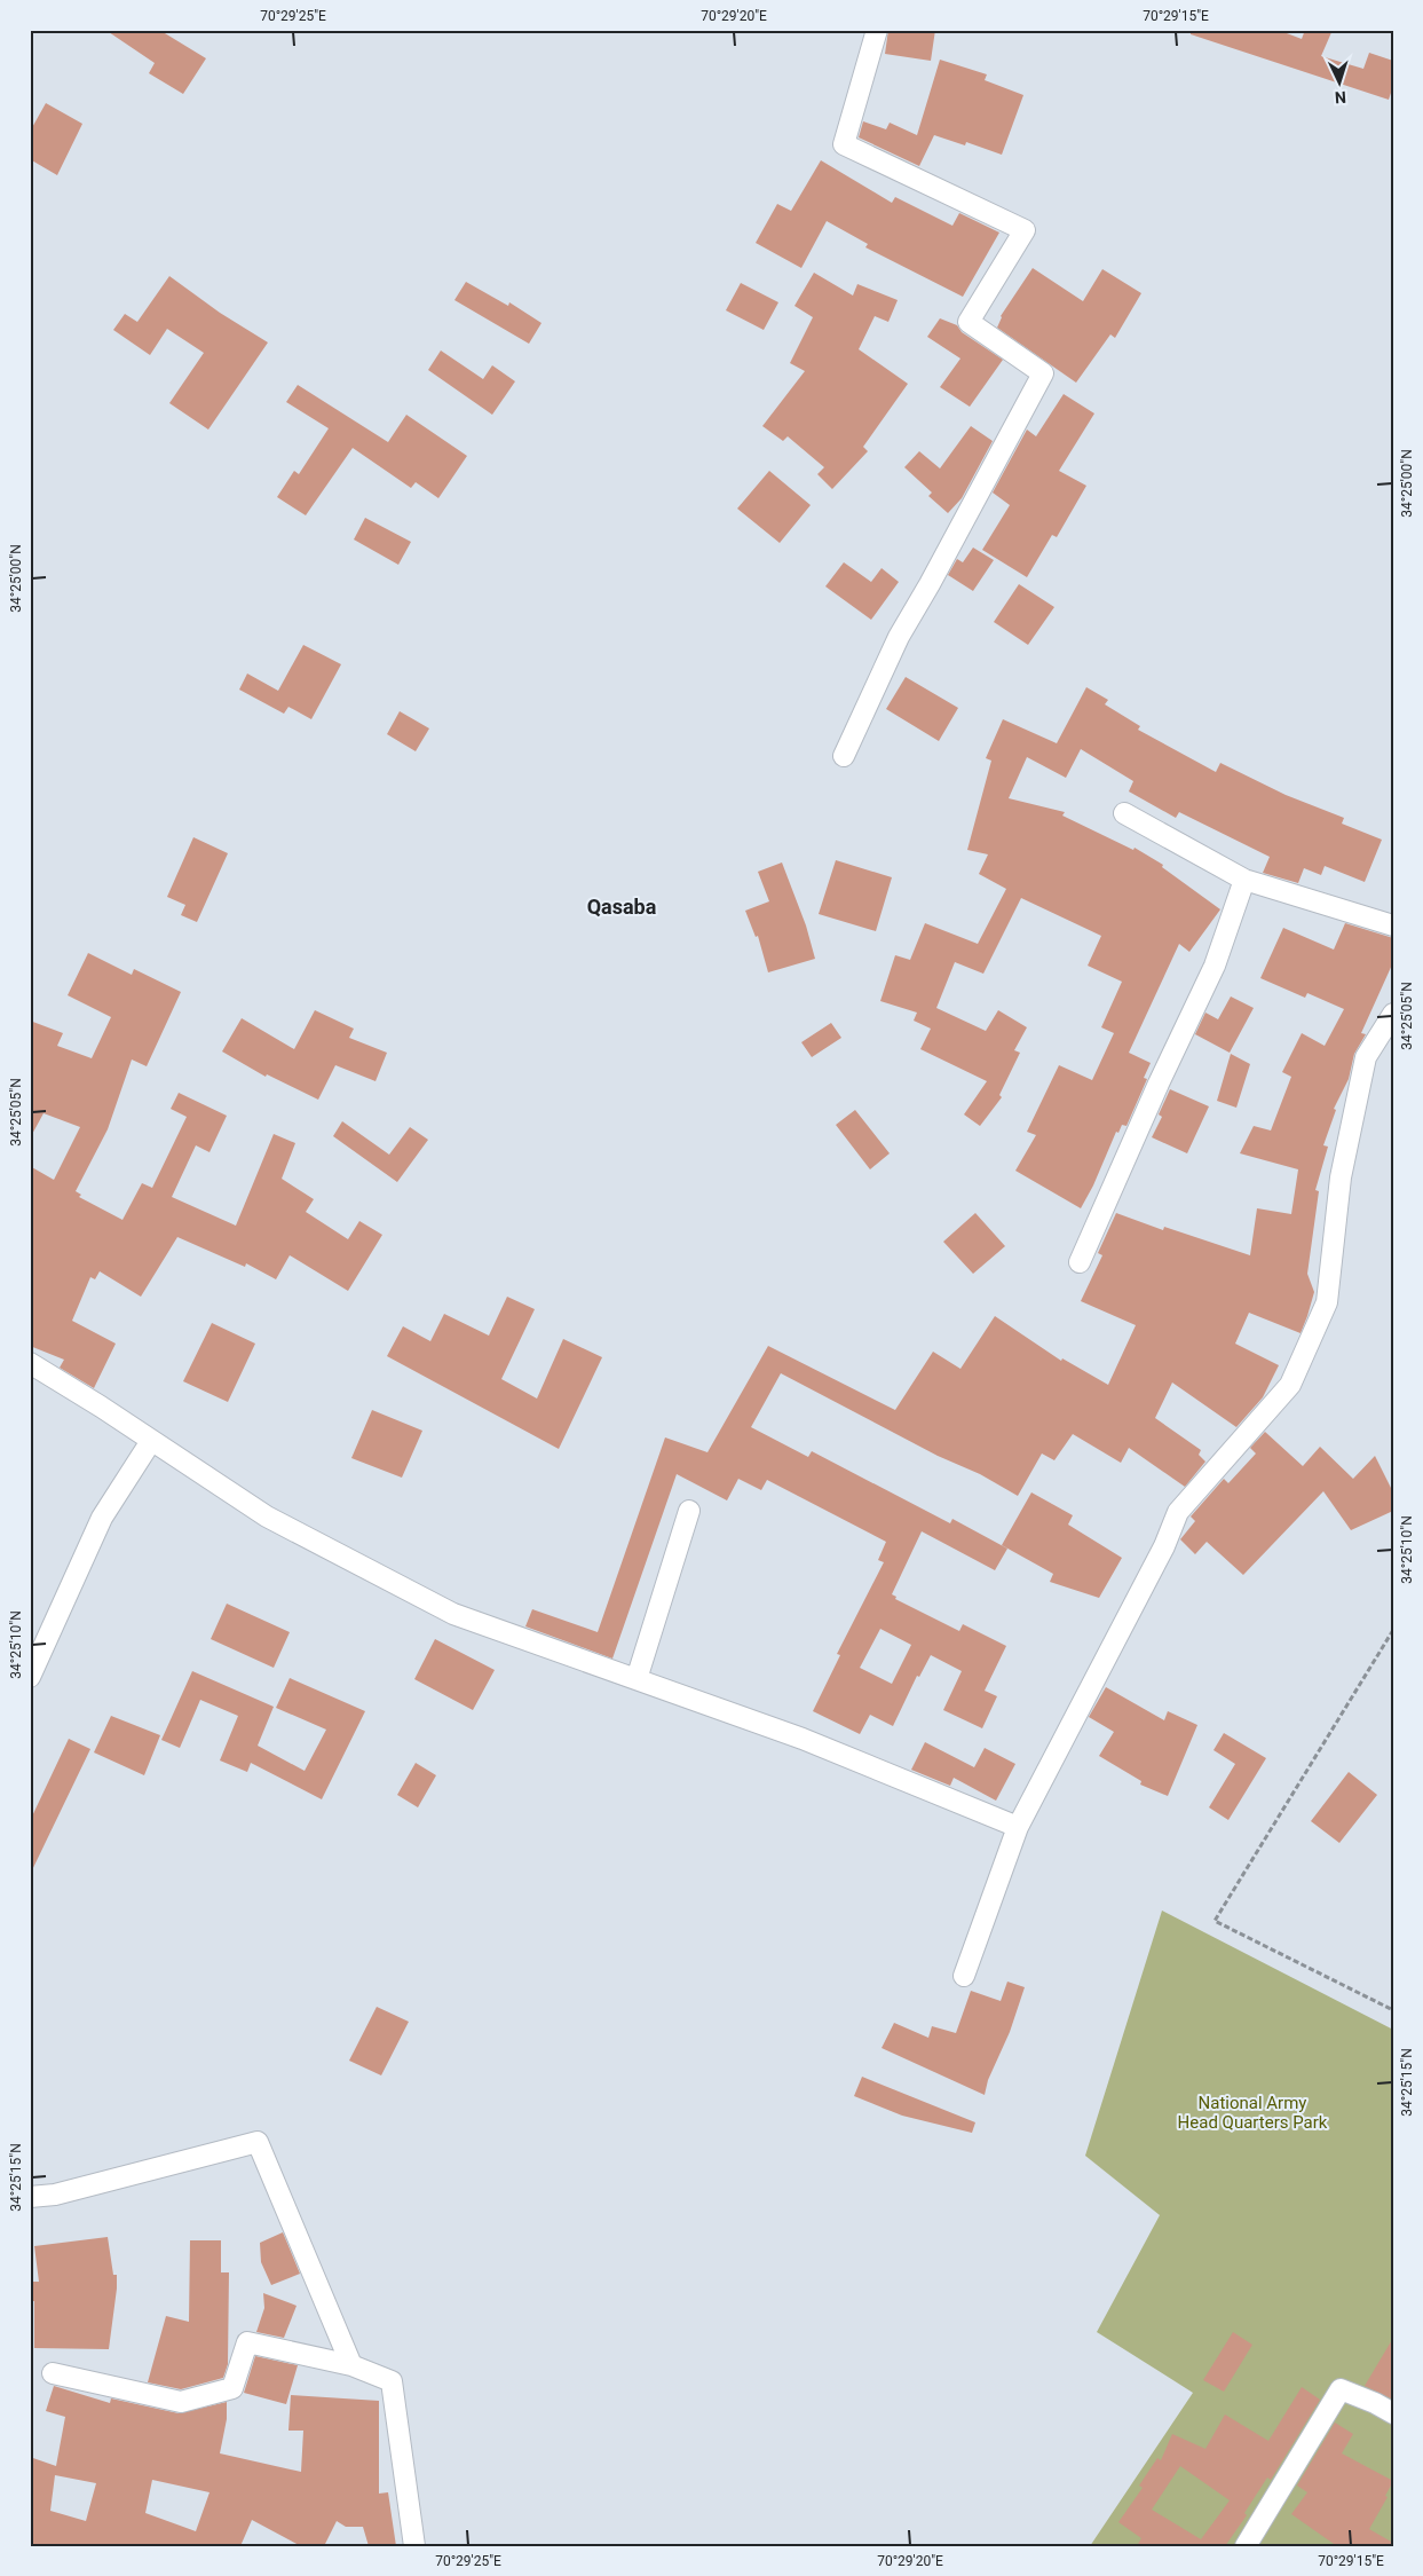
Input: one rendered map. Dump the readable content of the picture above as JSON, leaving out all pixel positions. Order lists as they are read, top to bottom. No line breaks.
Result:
{"districts":["Qasaba"],"parks":["National Army Head Quarters Park"],"north":"bottom","coordinates":["70°29'25\"E","70°29'20\"E","70°29'15\"E","34°25'00\"N","34°25'05\"N","34°25'10\"N","34°25'15\"N"]}
